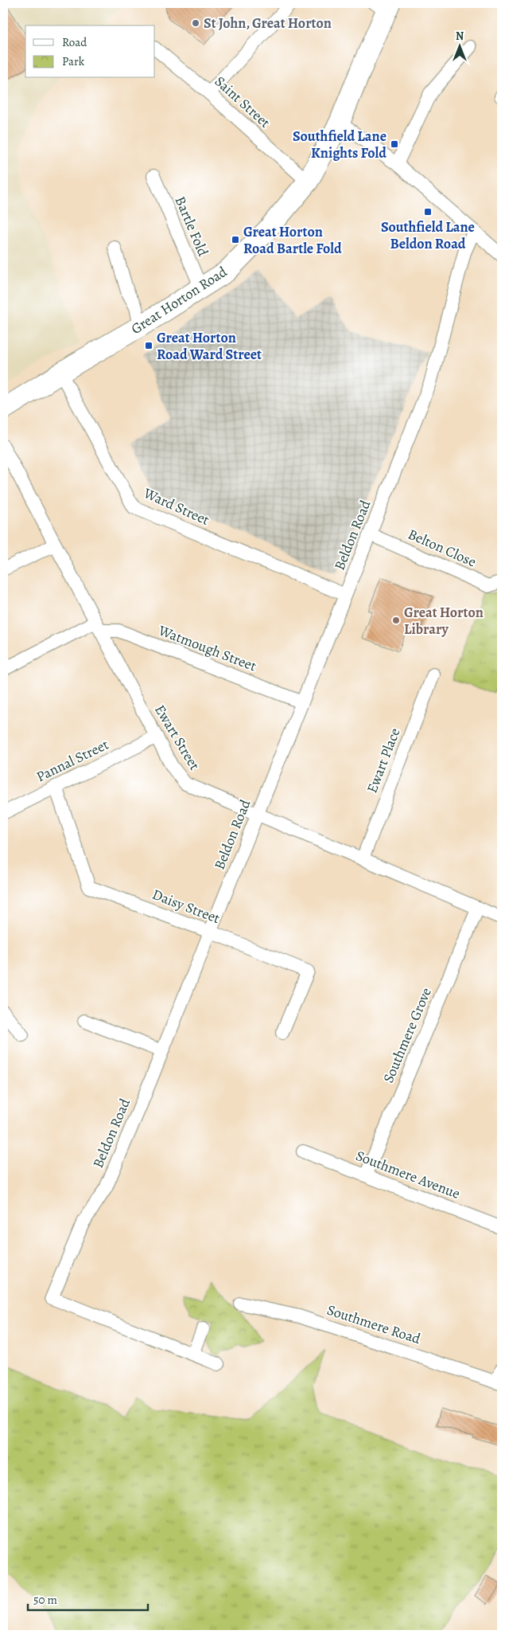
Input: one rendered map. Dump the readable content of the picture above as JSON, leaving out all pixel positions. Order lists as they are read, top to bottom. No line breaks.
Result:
{"streets":{"main road":["Great Horton Road"],"street":["Saint Street","Bartle Fold","Ward Street","Beldon Road","Belton Close","Watmough Street","Ewart Street","Pannal Street","Ewart Place","Daisy Street","Southmere Grove","Southmere Avenue","Southmere Road"]},"crossings":[["Saint Street","Great Horton Road"],["Bartle Fold","Great Horton Road"],["Great Horton Road","Ward Street"],["Ward Street","Beldon Road"],["Beldon Road","Belton Close"],["Beldon Road","Watmough Street"],["Beldon Road","Ewart Street"],["Beldon Road","Daisy Street"],["Watmough Street","Ewart Street"],["Ewart Street","Pannal Street"],["Ewart Street","Ewart Place"],["Ewart Street","Southmere Grove"],["Pannal Street","Daisy Street"],["Southmere Grove","Southmere Avenue"]],"places":{"other":["St John, Great Horton","Great Horton Library"],"transit":["Southfield Lane Knights Fold","Southfield Lane Beldon Road","Great Horton Road Bartle Fold","Great Horton Road Ward Street"]},"legend":["Road","Park"],"scale_bar":"50 m","north":"top"}
